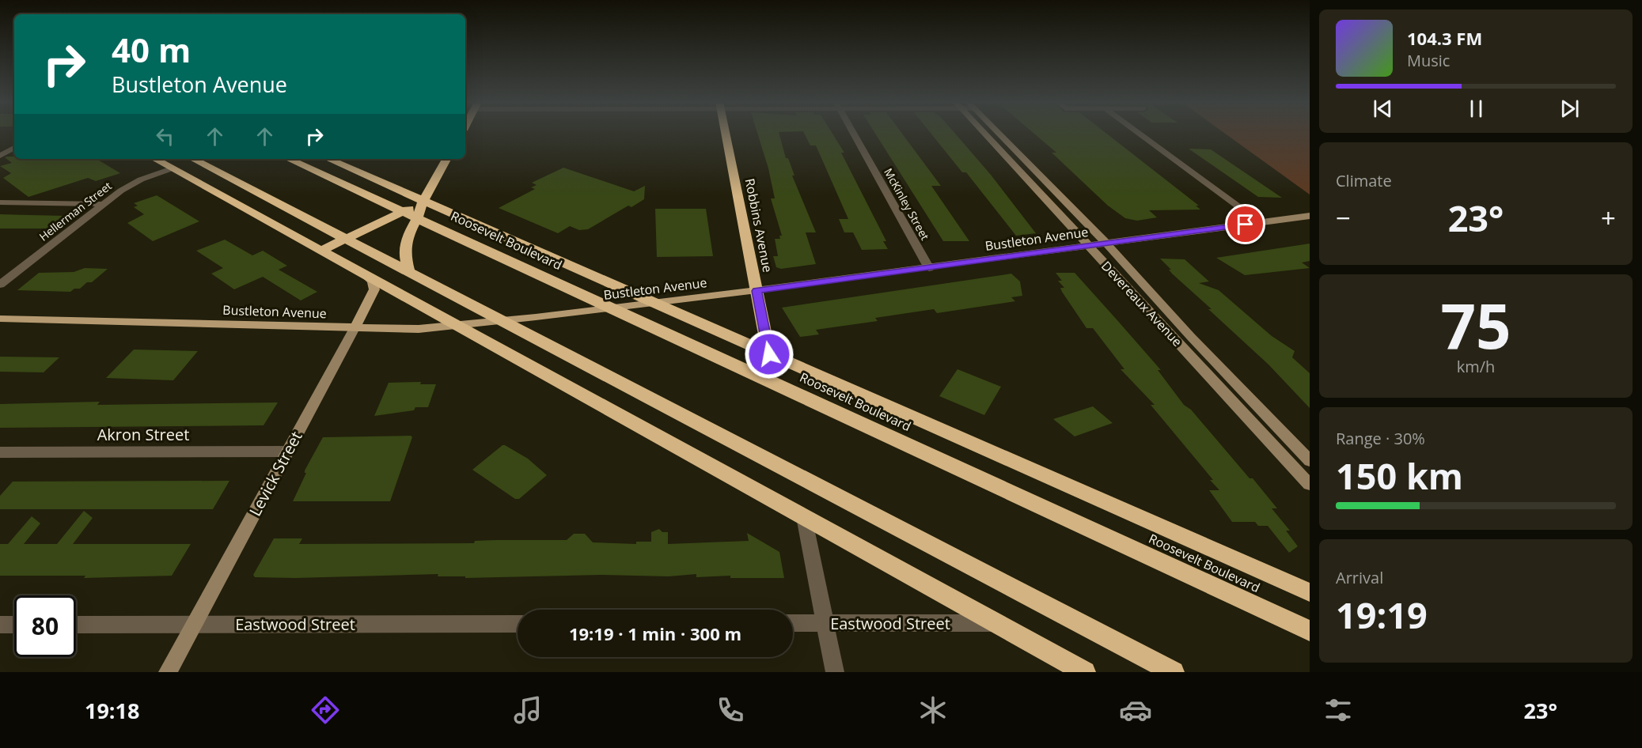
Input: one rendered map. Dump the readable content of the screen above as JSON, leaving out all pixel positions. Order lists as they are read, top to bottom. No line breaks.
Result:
{"streets":{"highway":["Robbins Avenue","Roosevelt Boulevard"],"main road":["Bustleton Avenue","Devereaux Avenue","Levick Street"],"street":["McKinley Street","Hellerman Street","Akron Street","Eastwood Street"]},"crossings":[["McKinley Street","Bustleton Avenue"],["Robbins Avenue","Bustleton Avenue"],["Robbins Avenue","Roosevelt Boulevard"],["Bustleton Avenue","Roosevelt Boulevard"],["Bustleton Avenue","Devereaux Avenue"],["Bustleton Avenue","Levick Street"],["Akron Street","Levick Street"],["Levick Street","Eastwood Street"]],"page":{"turn":["40 m","Bustleton Avenue"],"song":["104.3 FM","Music"],"tile":["Climate",["75","km/h"],["Range · 30%","150 km"],["Arrival","19:19"]],"heat":["−","23°","+"],"limit":"80","trip":"19:19 · 1 min · 300 m","tabs":["19:18","23°"]}}
